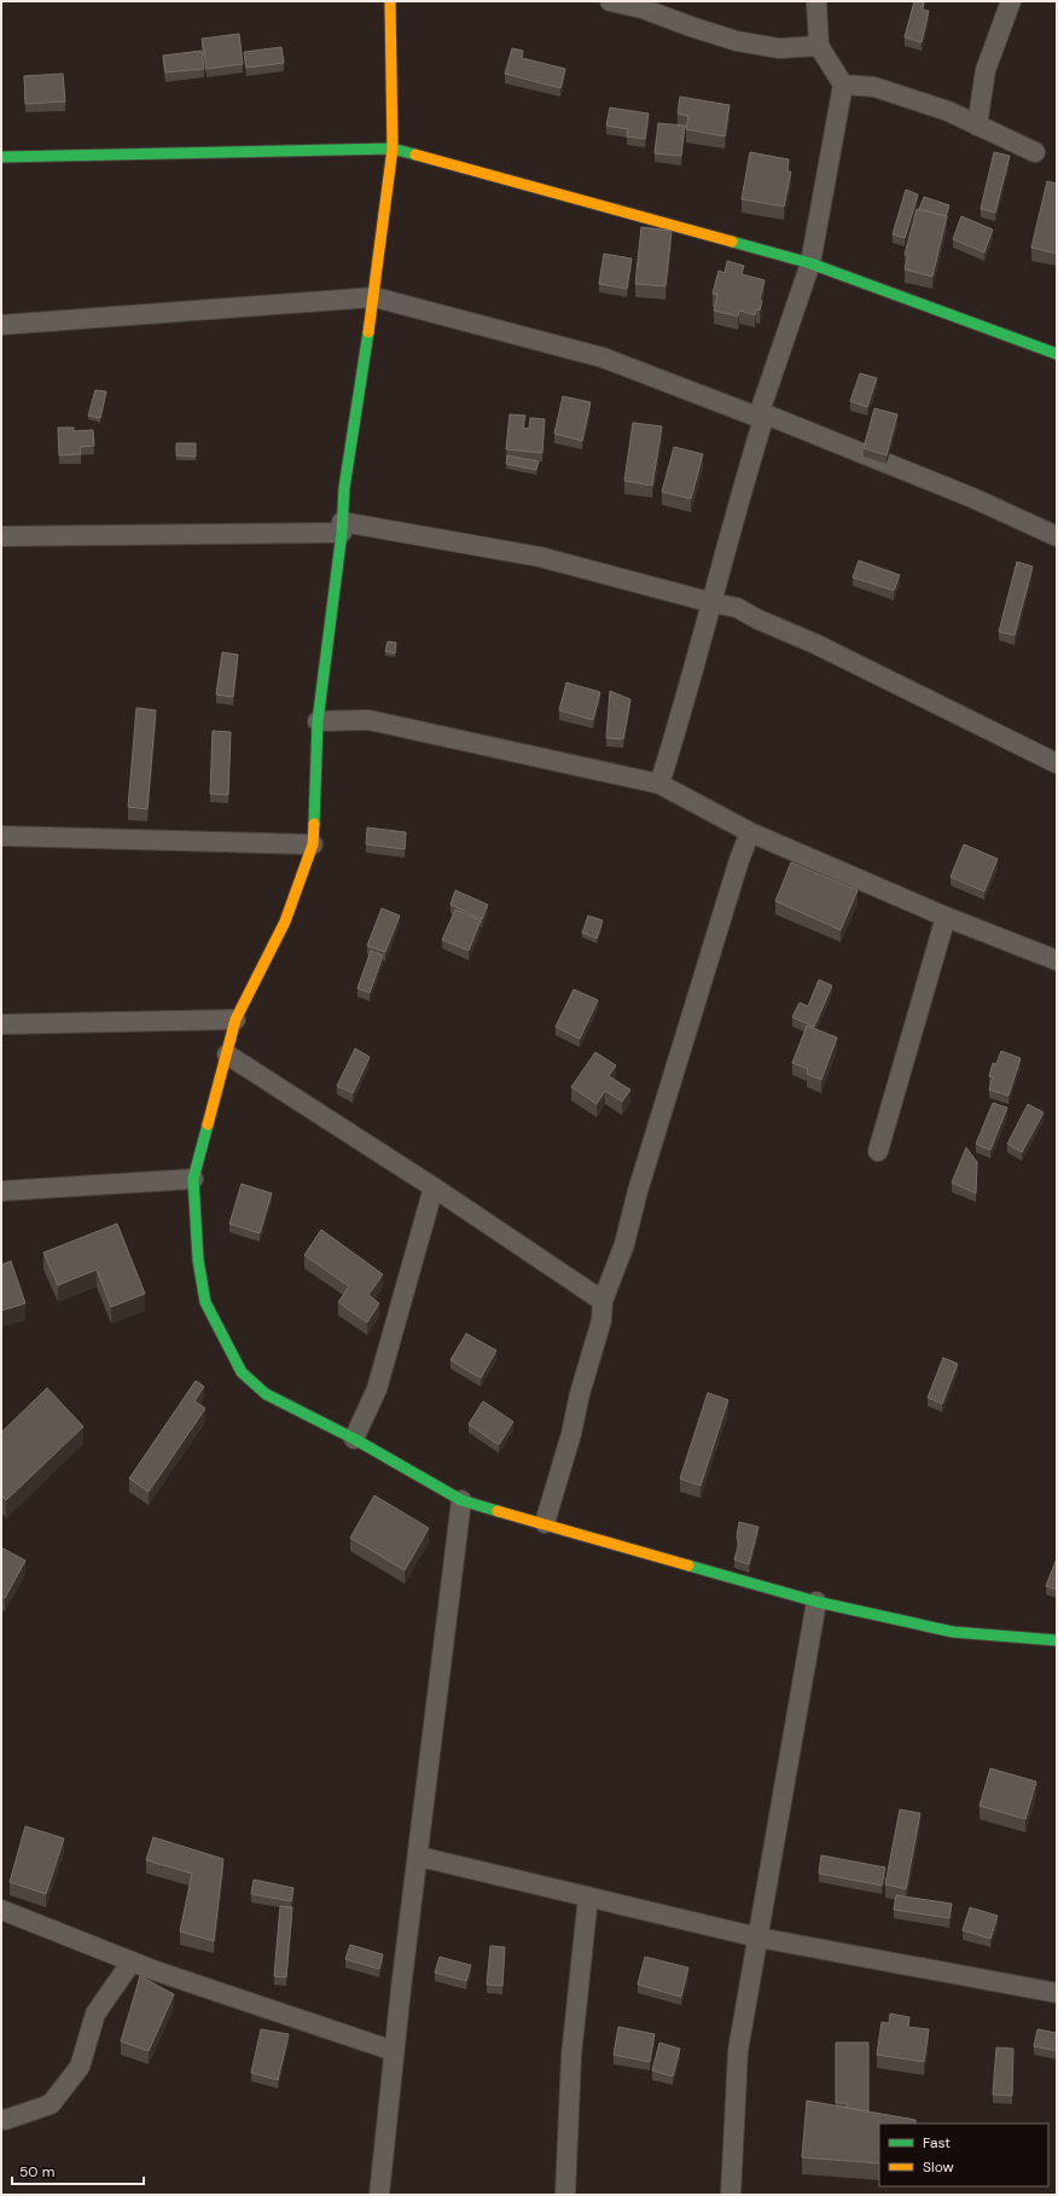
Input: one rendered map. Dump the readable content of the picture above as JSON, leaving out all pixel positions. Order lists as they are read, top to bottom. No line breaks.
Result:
{"legend":["Fast","Slow"],"scale_bar":"50 m"}
